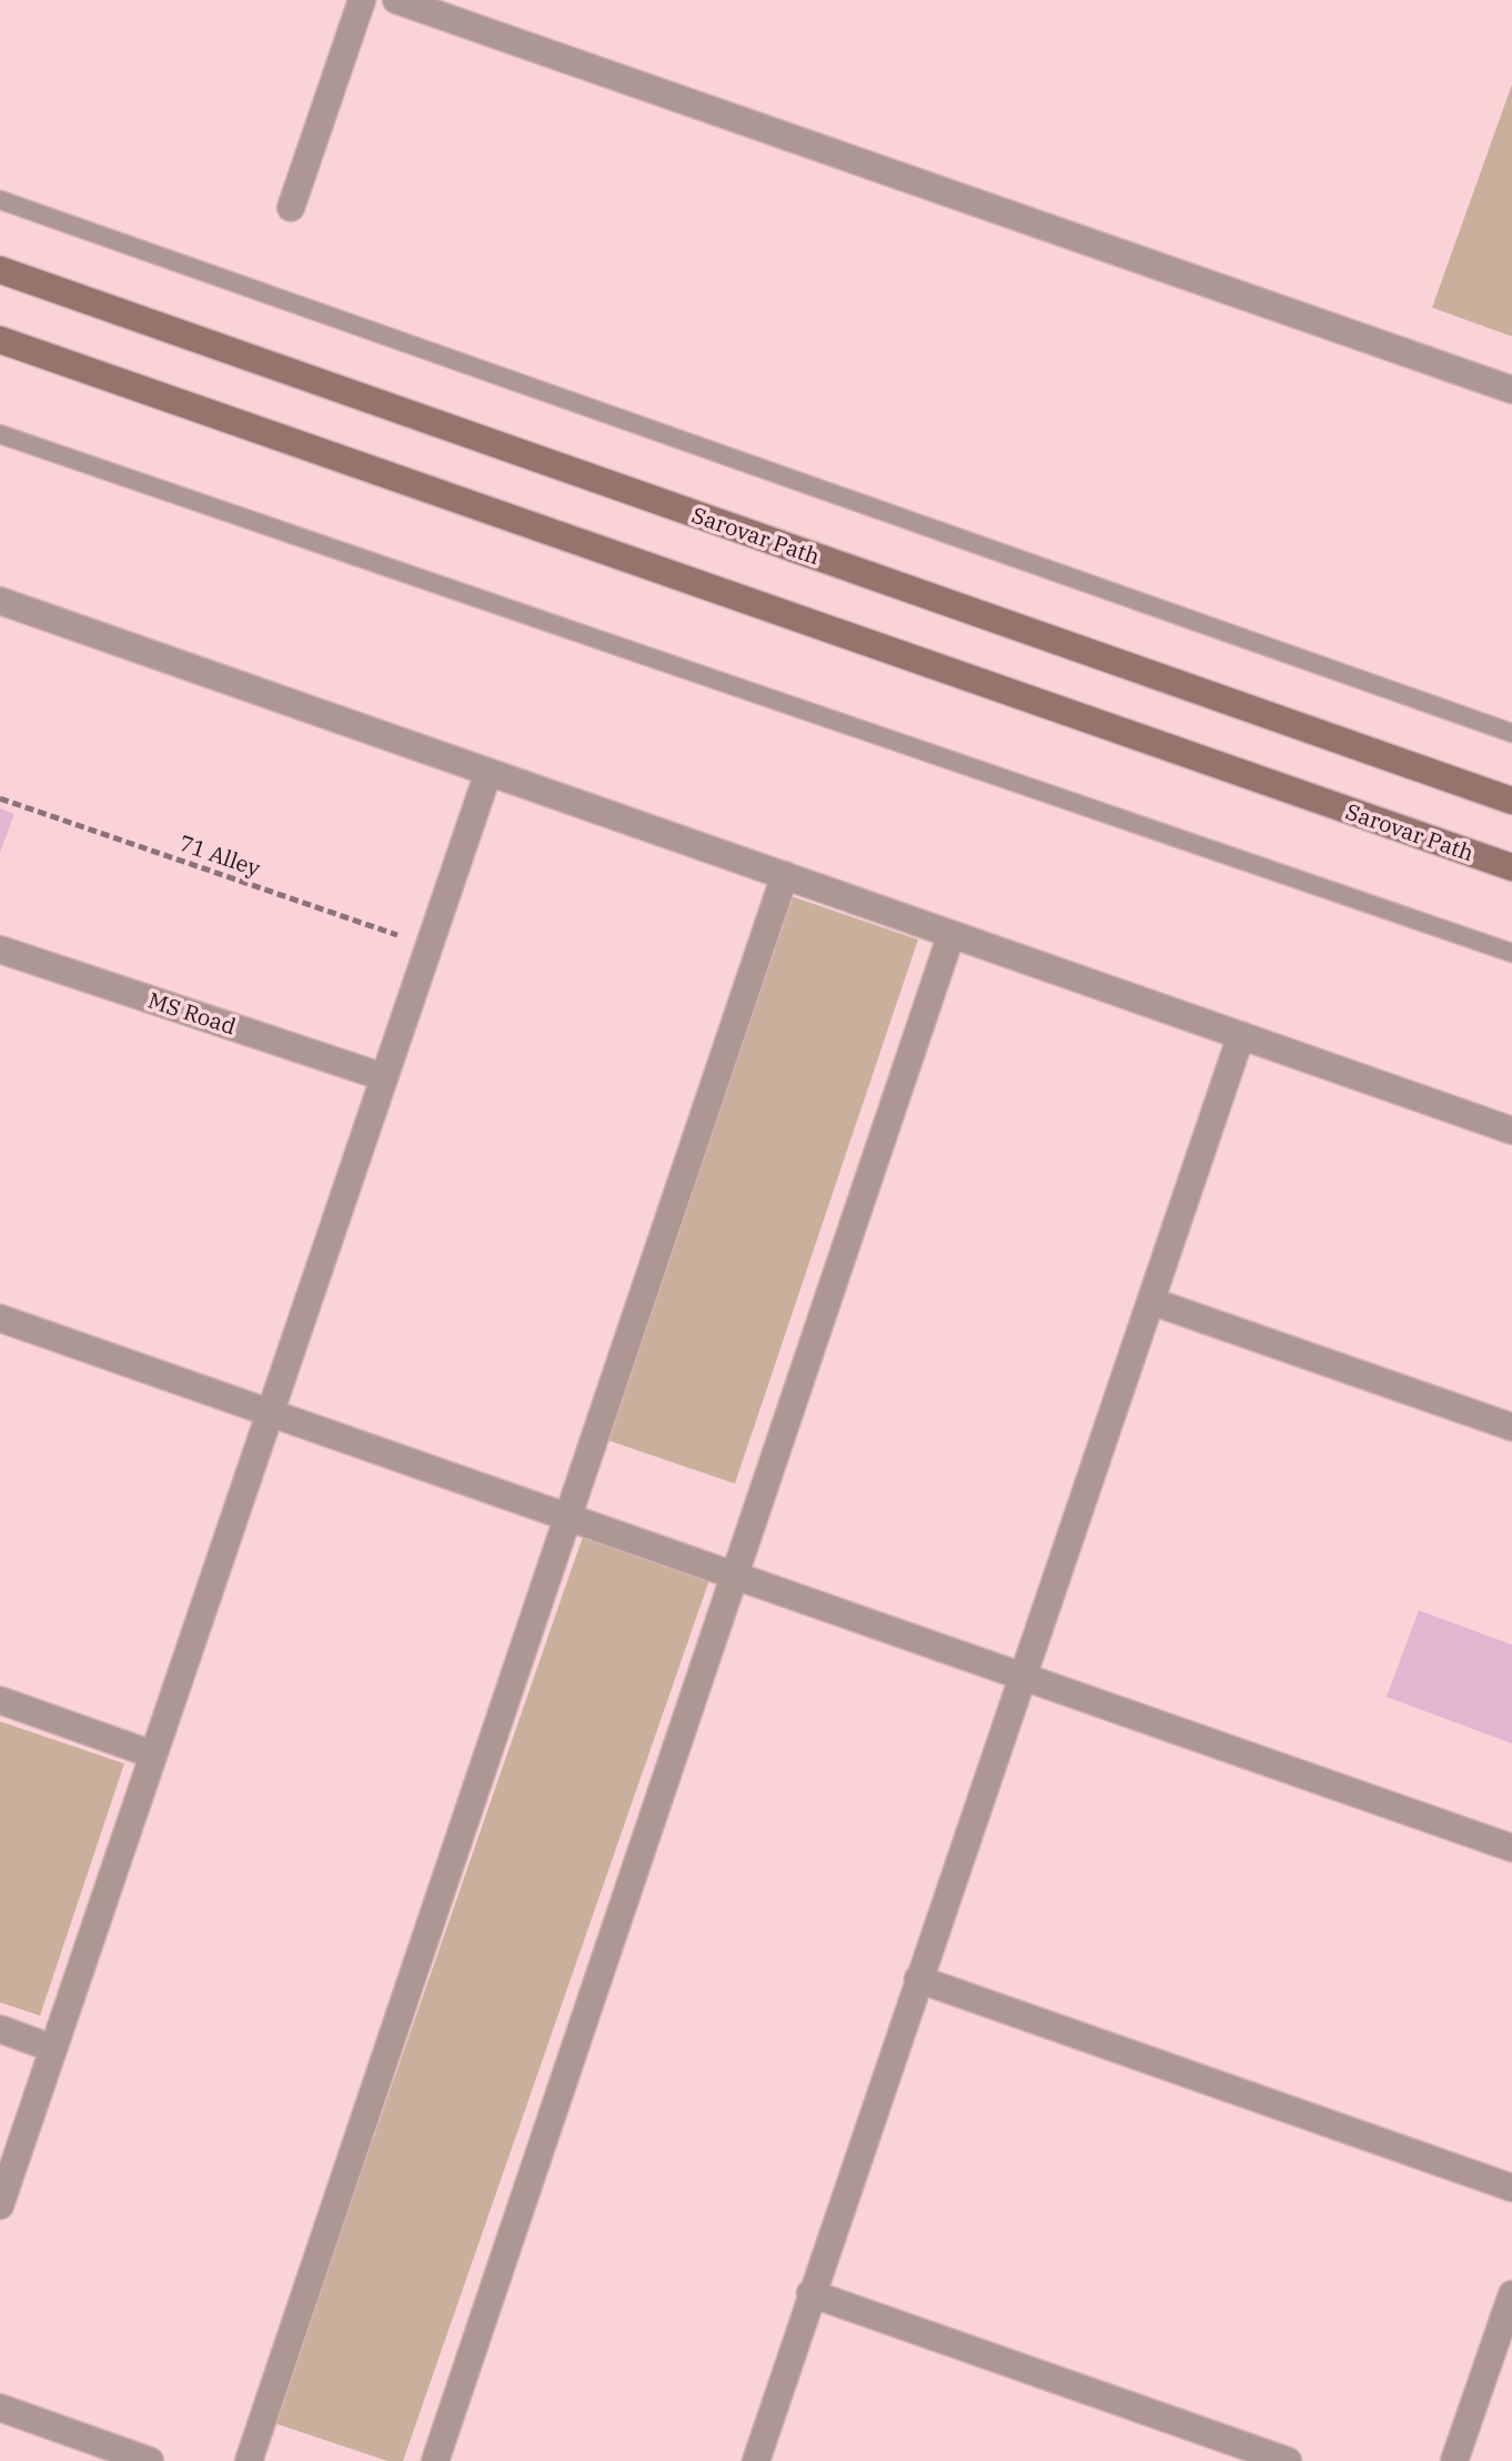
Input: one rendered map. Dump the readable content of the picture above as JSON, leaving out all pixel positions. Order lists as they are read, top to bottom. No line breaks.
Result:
{"streets":{"main road":["Sarovar Path"],"street":["MS Road"],"path":["71 Alley"]}}
